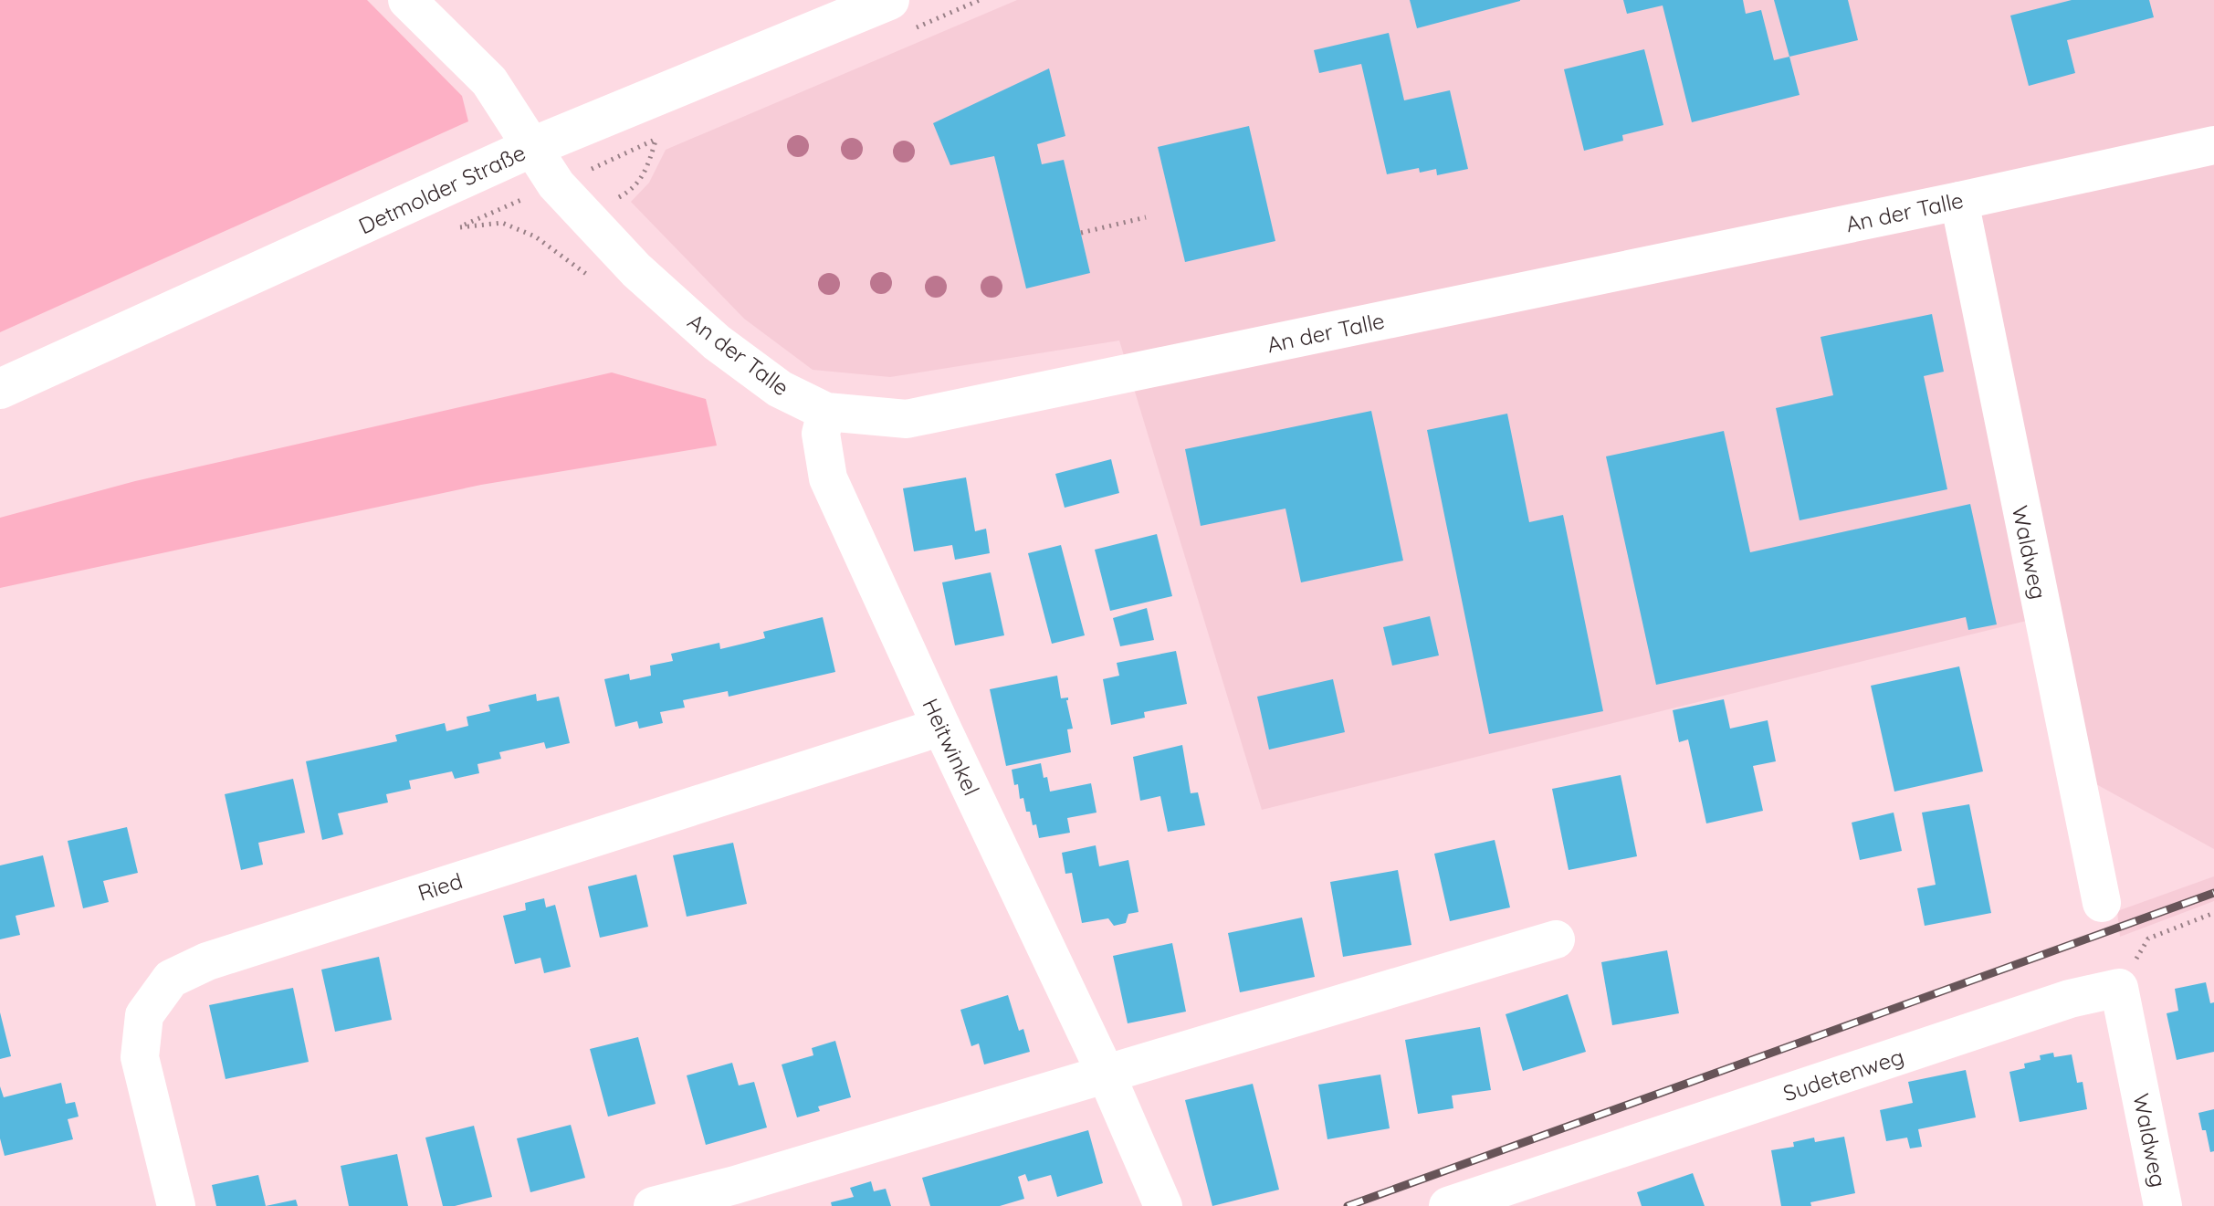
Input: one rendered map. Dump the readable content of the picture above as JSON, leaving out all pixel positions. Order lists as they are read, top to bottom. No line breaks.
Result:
{"streets":{"street":["Detmolder Straße","An der Talle","Waldweg","Heitwinkel","Ried","Sudetenweg"]},"crossings":[["Detmolder Straße","An der Talle"],["An der Talle","Waldweg"],["An der Talle","Heitwinkel"],["Waldweg","Sudetenweg"],["Heitwinkel","Ried"]]}
